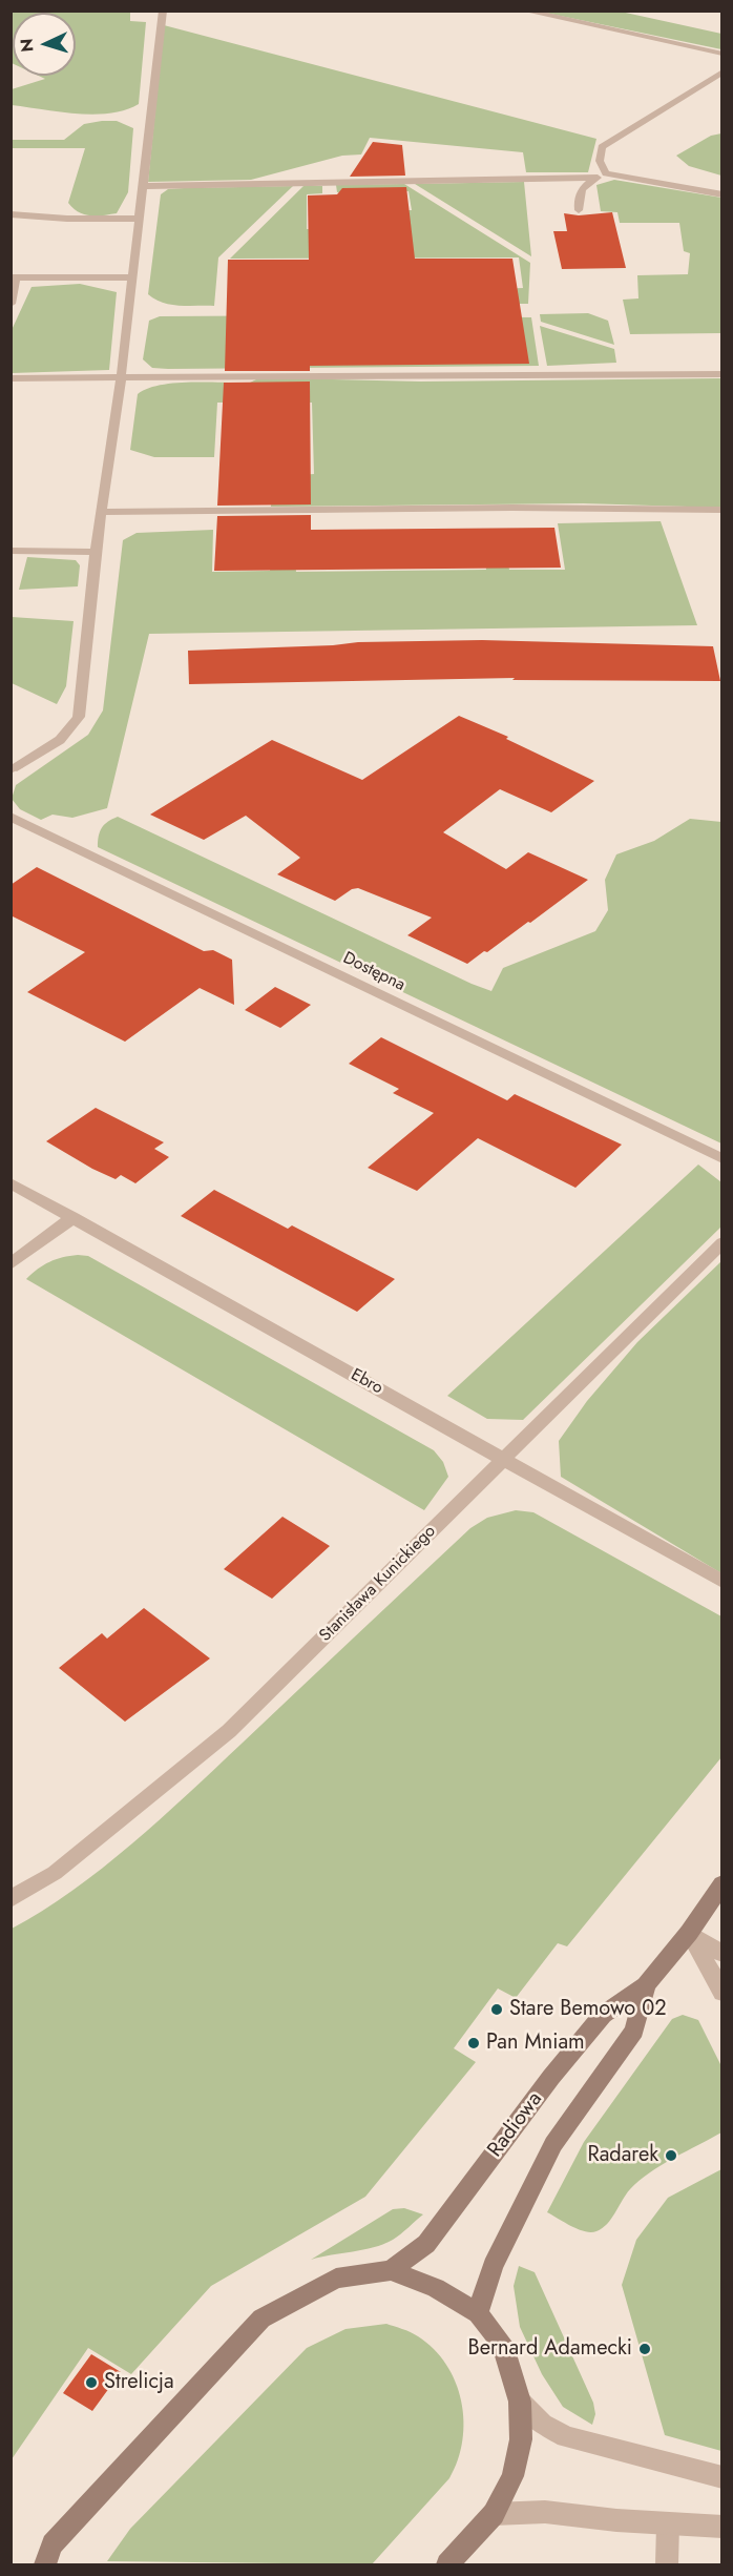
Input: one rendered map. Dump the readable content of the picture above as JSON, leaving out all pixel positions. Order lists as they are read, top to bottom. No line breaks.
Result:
{"streets":{"main road":["Radiowa"],"street":["Dostępna","Ebro","Stanisława Kunickiego"]},"crossings":[["Ebro","Stanisława Kunickiego"]],"places":["Stare Bemowo 02","Pan Mniam","Radarek","Bernard Adamecki","Strelicja"],"north":"left"}
